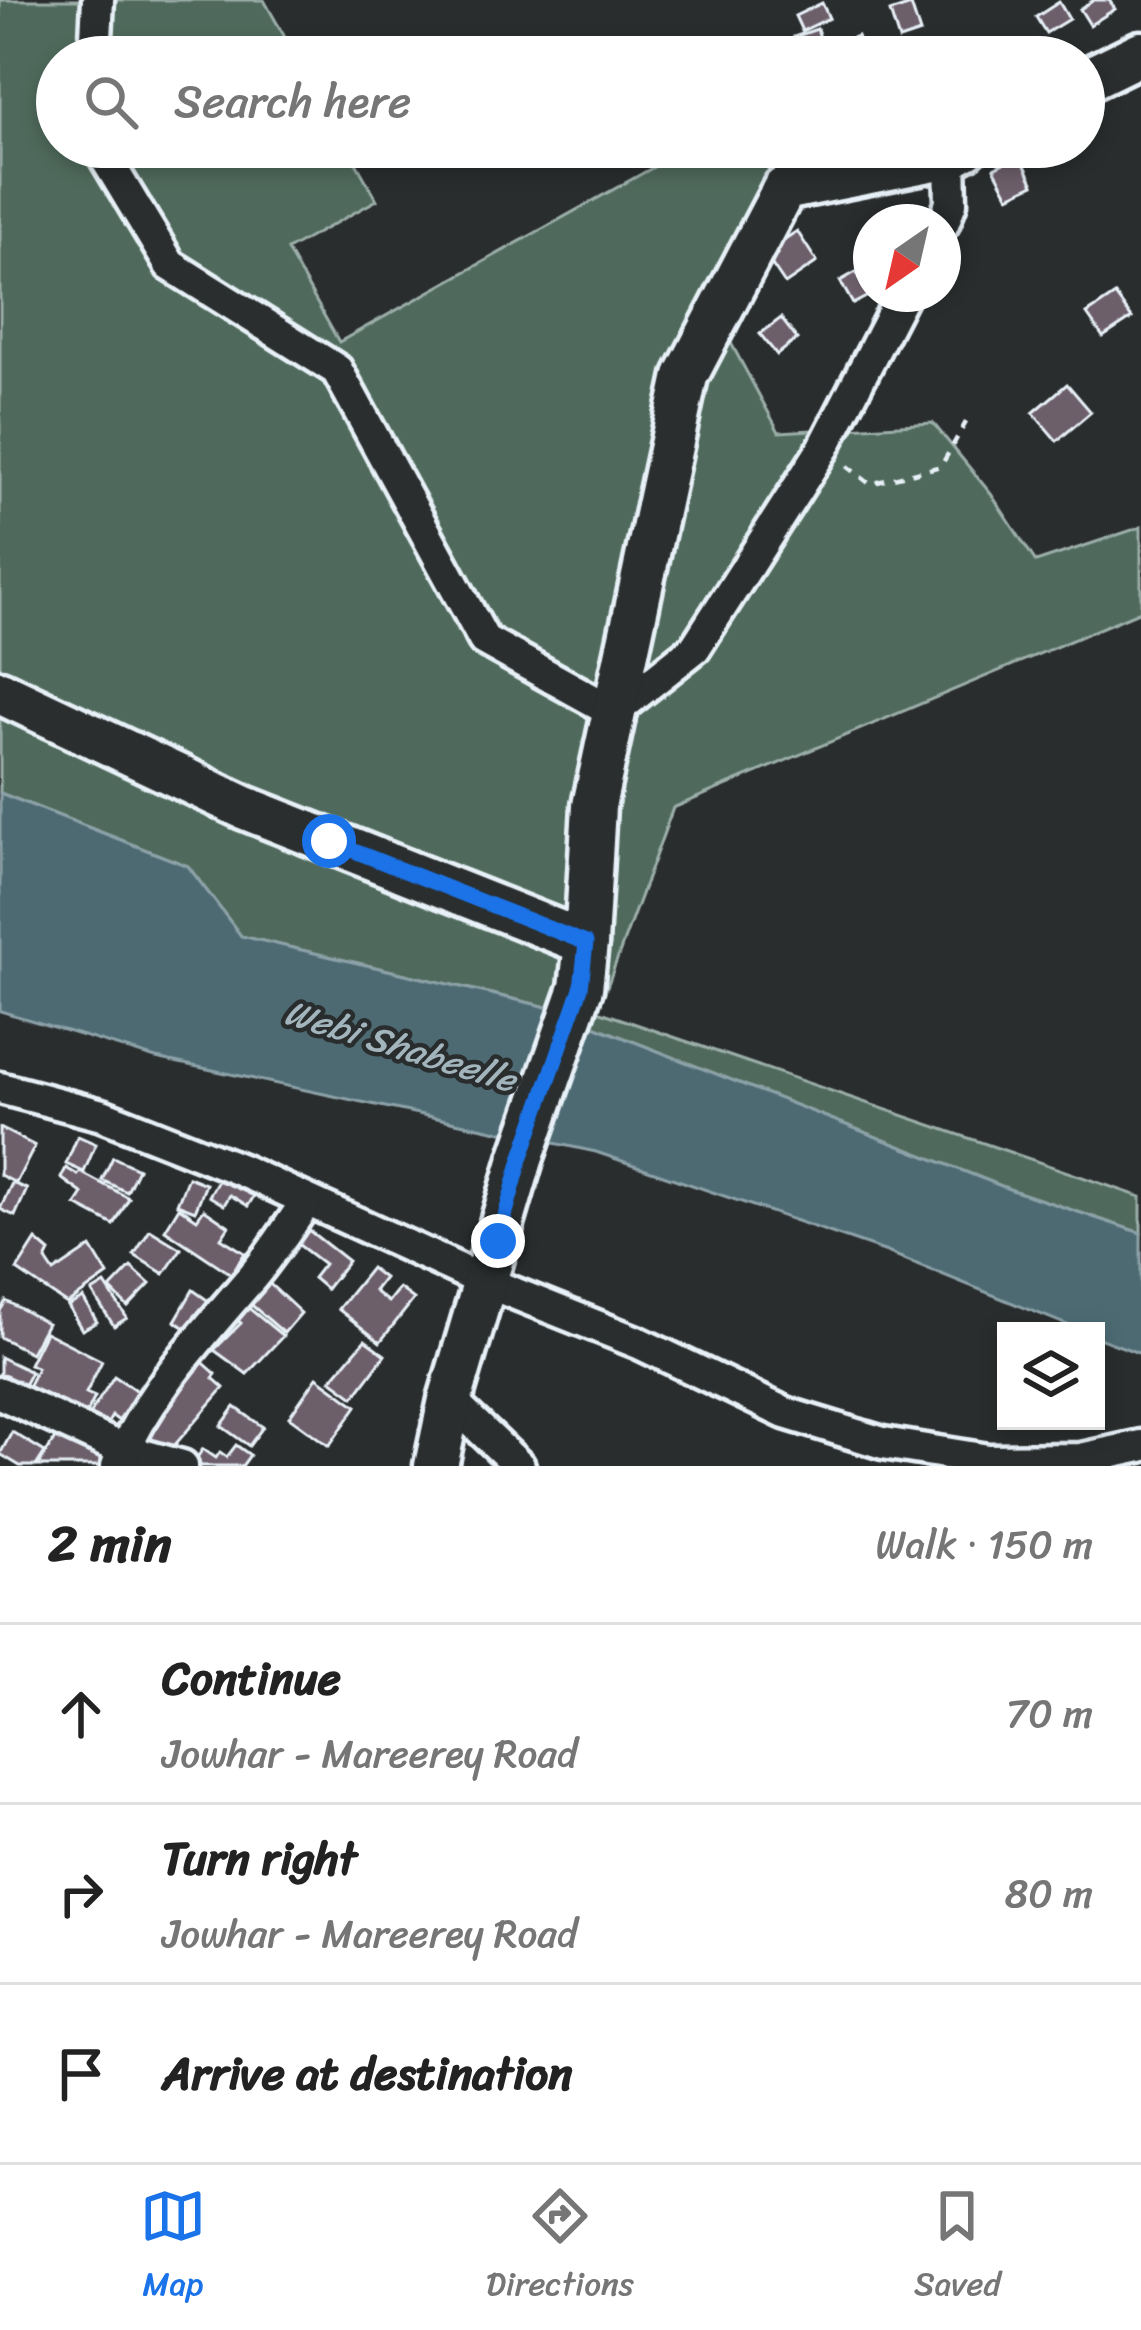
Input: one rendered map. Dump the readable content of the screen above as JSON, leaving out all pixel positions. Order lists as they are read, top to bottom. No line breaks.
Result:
{"water":["Webi Shabeelle"],"north":"bottom left","page":{"search":"Search here","heading":["2 min","Walk · 150 m"],"list":[["Continue","Jowhar - Mareerey Road","70 m"],["Turn right","Jowhar - Mareerey Road","80 m"],"Arrive at destination"],"nav":["Map","Directions","Saved"]}}
